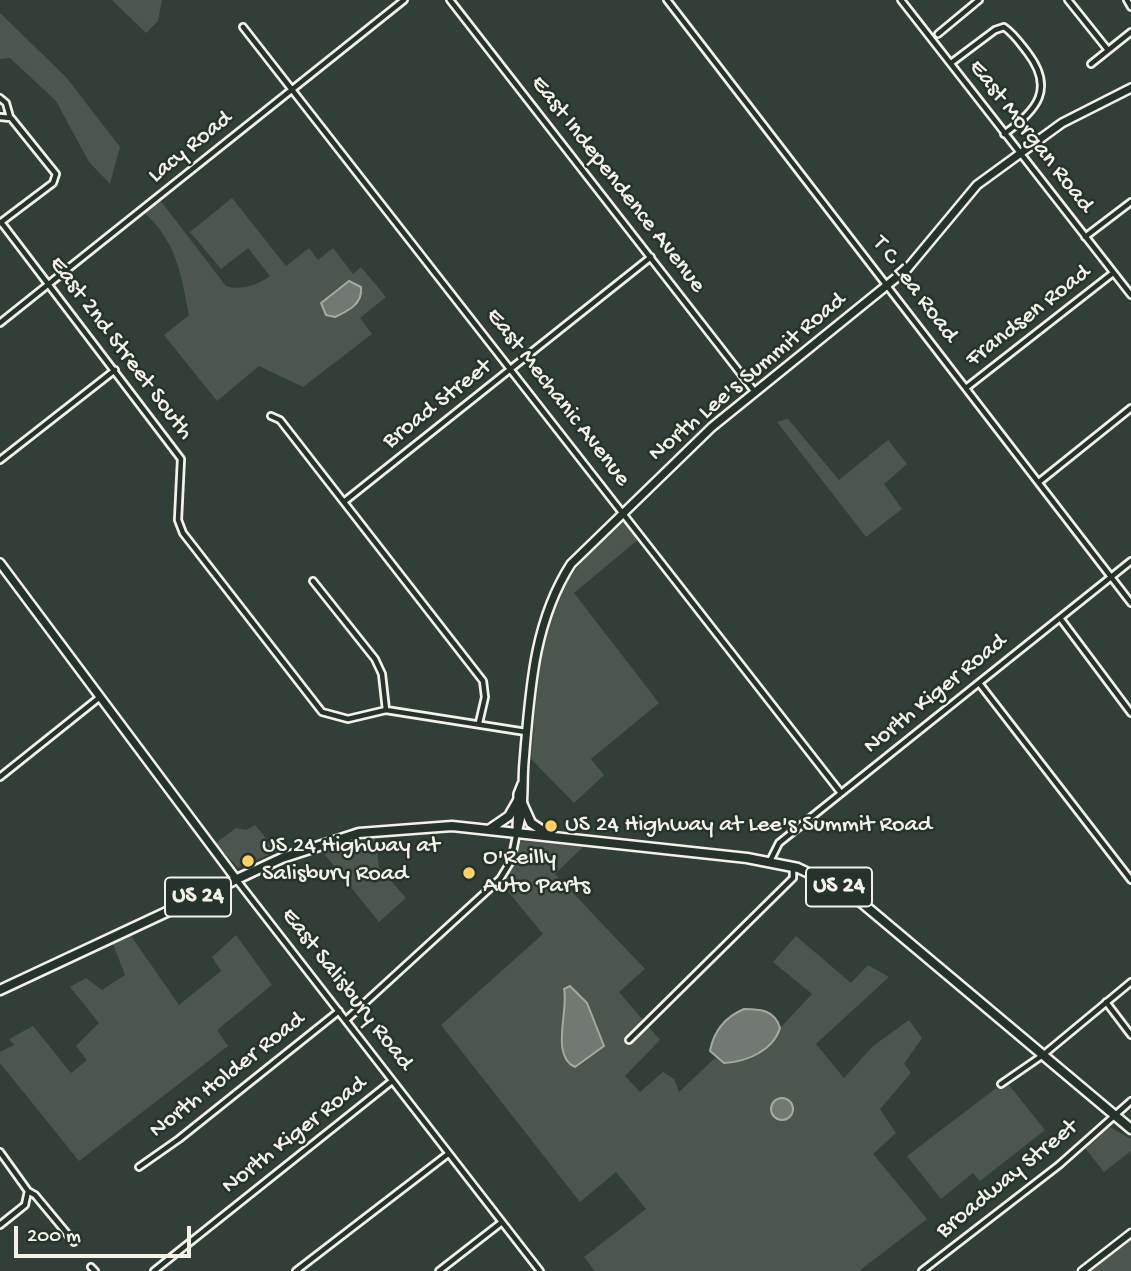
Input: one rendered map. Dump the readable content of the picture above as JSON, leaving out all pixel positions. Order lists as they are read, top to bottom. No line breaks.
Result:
{"streets":{"main road":["North Lee's Summit Road","US 24","East Salisbury Road"],"street":["East Morgan Road","Lacy Road","East Independence Avenue","T C Lea Road","Frandsen Road","East 2nd Street South","East Mechanic Avenue","Broad Street","North Kiger Road","North Holder Road","Broadway Street"]},"crossings":[["East Morgan Road","Frandsen Road"],["East Morgan Road","North Lee's Summit Road"],["Lacy Road","East 2nd Street South"],["Lacy Road","East Mechanic Avenue"],["East Independence Avenue","North Lee's Summit Road"],["East Independence Avenue","Broad Street"],["T C Lea Road","Frandsen Road"],["T C Lea Road","North Lee's Summit Road"],["T C Lea Road","North Kiger Road"],["East 2nd Street South","North Lee's Summit Road"],["North Lee's Summit Road","East Mechanic Avenue"],["North Lee's Summit Road","US 24"],["North Lee's Summit Road","North Holder Road"],["East Mechanic Avenue","Broad Street"],["East Mechanic Avenue","North Kiger Road"],["North Kiger Road","US 24"],["North Kiger Road","East Salisbury Road"],["US 24","East Salisbury Road"],["US 24","North Holder Road"],["US 24","Broadway Street"],["East Salisbury Road","North Holder Road"]],"places":["US 24 Highway at Lee's Summit Road","US 24 Highway at Salisbury Road","O'Reilly Auto Parts"],"scale_bar":"200 m"}
